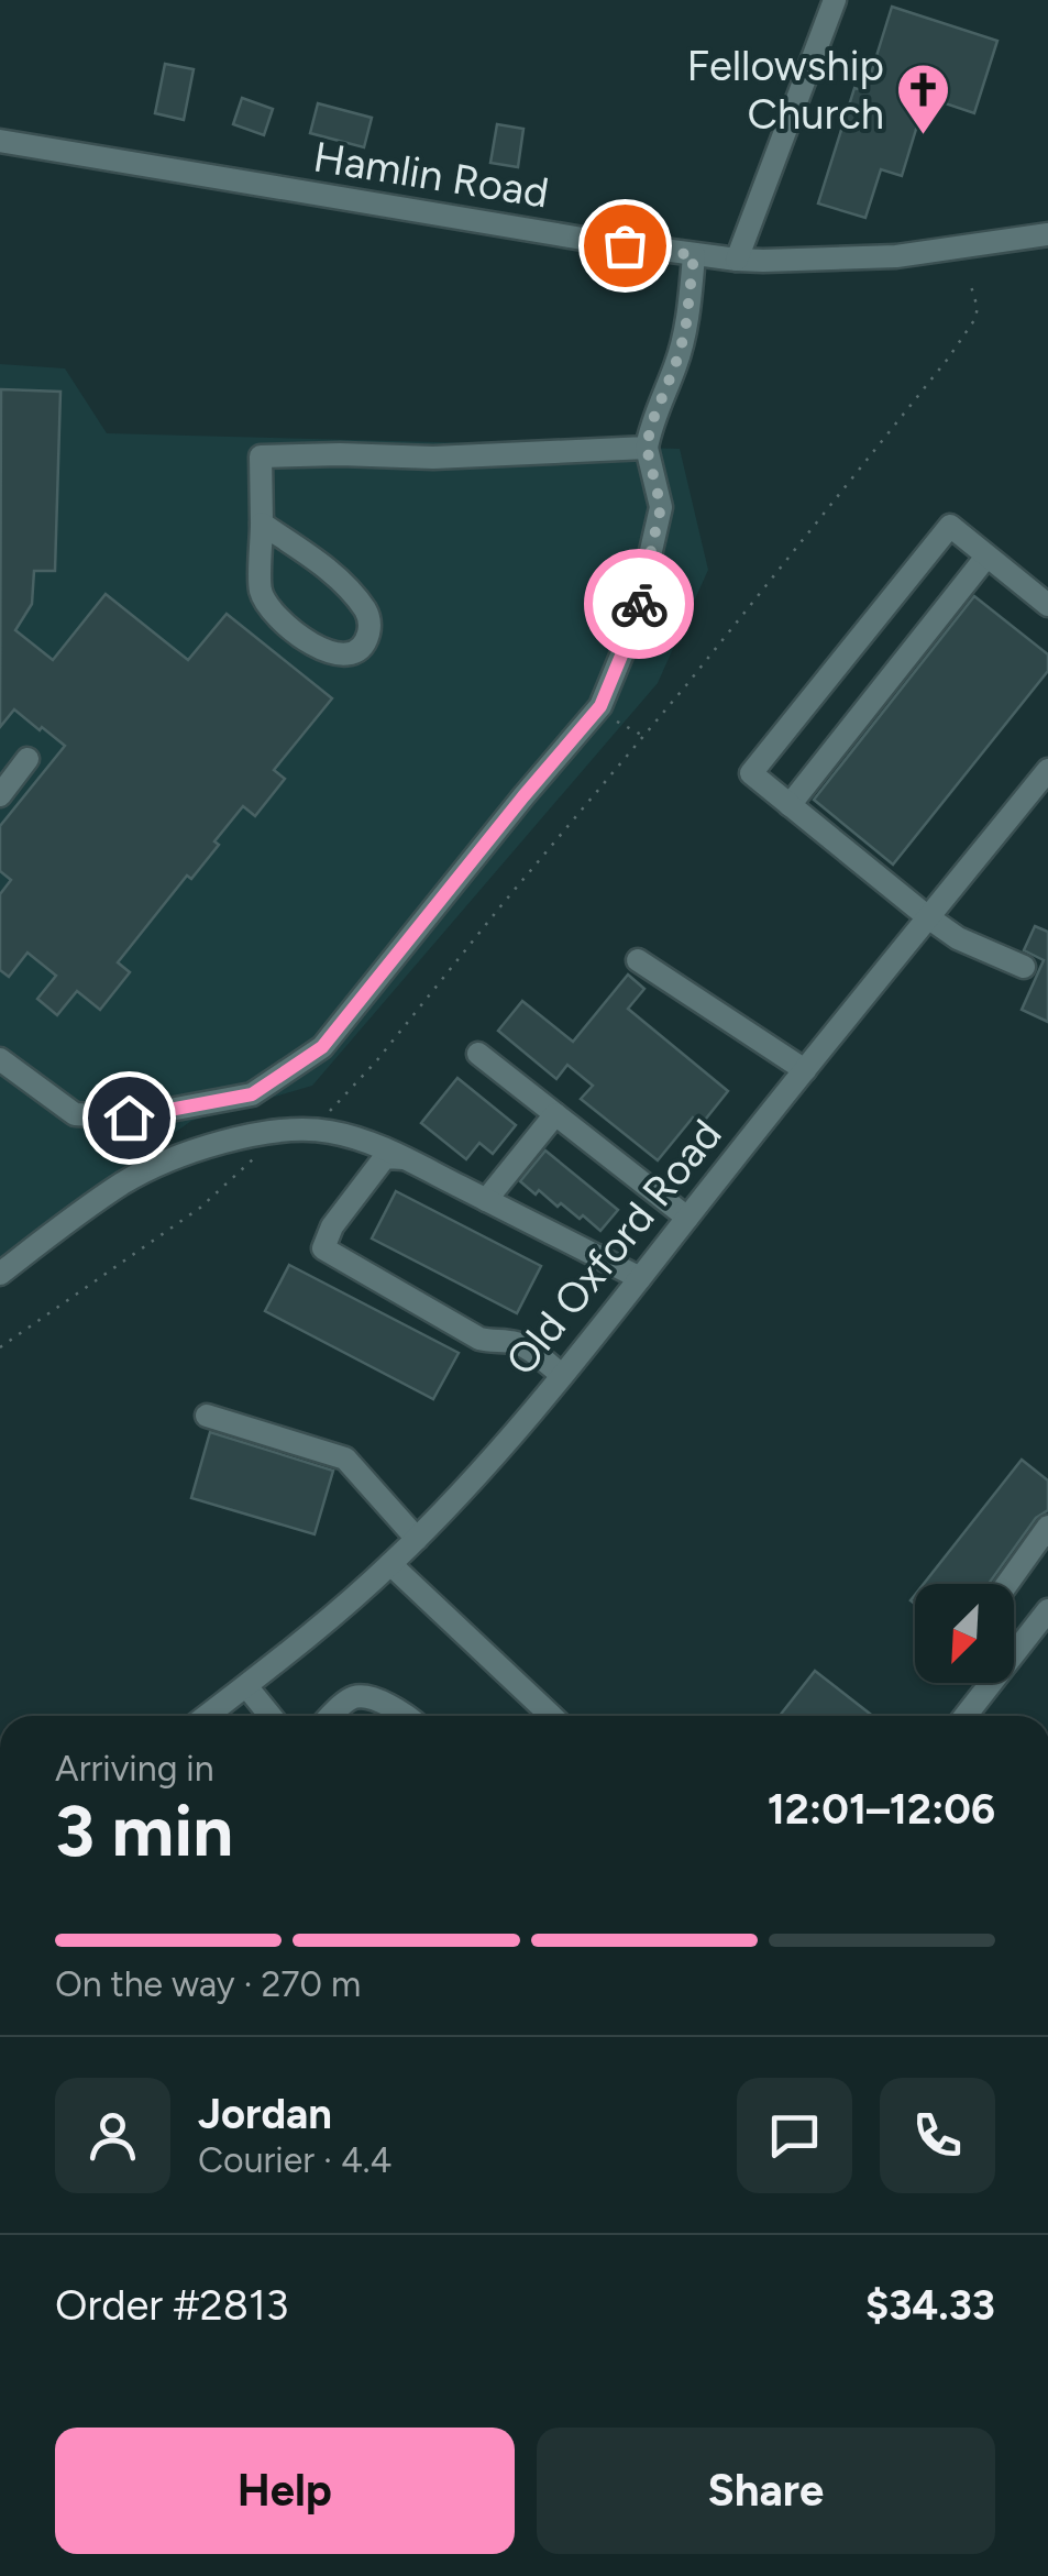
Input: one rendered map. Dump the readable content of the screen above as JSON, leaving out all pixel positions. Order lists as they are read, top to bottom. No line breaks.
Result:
{"streets":{"street":["Hamlin Road","Old Oxford Road"]},"places":{"church":["Fellowship Church"]},"north":"bottom left","page":{"heading":["3 min","Arriving in","12:01–12:06"],"panel":["Jordan","Courier · 4.4","Order #2813","$34.33"],"bar":"On the way · 270 m","buttons":["Help","Share"]}}
